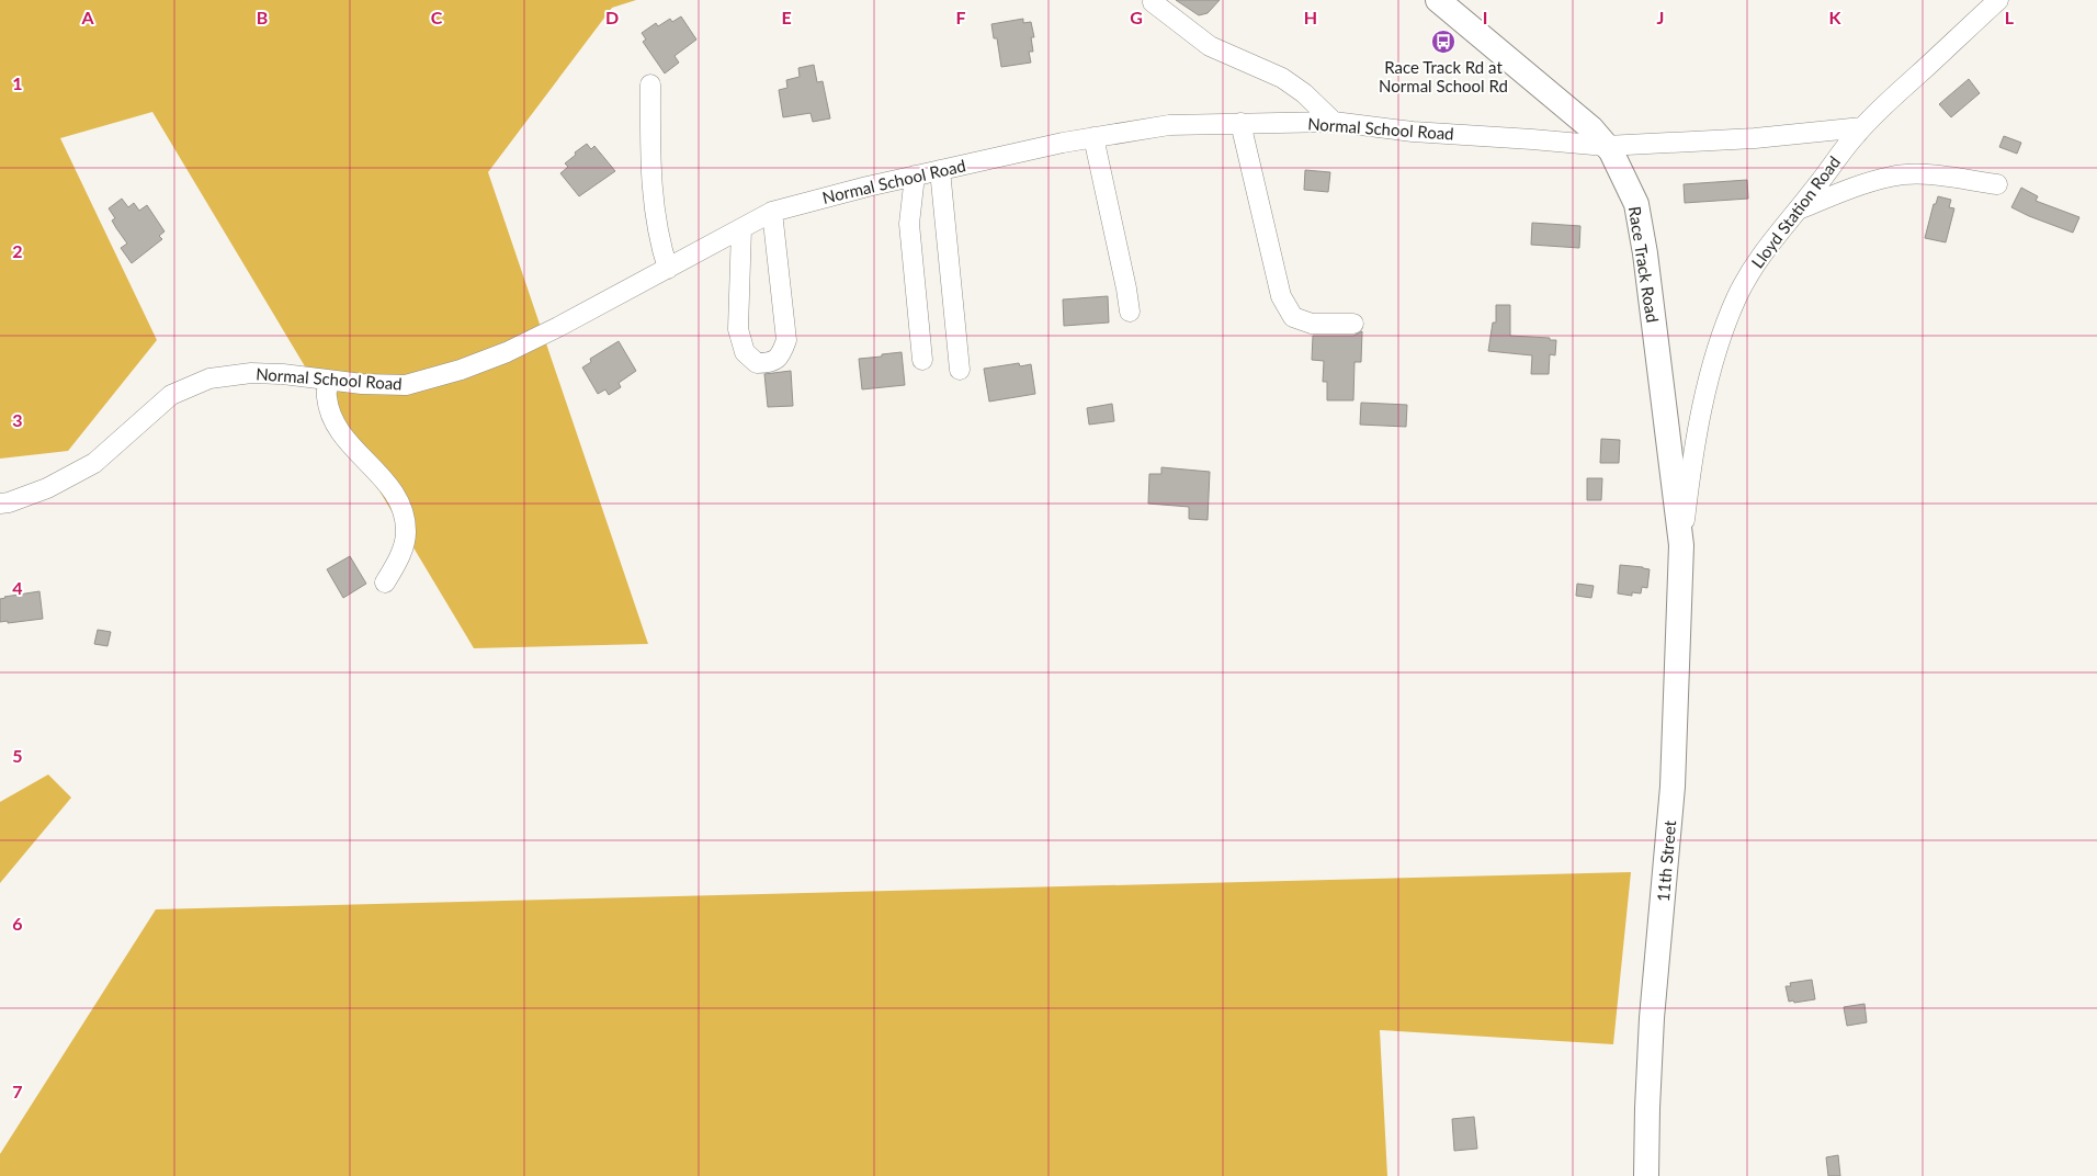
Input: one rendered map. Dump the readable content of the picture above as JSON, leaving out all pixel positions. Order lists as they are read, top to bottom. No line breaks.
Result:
{"streets":{"main road":["Race Track Road","11th Street"],"street":["Normal School Road","Lloyd Station Road"]},"crossings":[["Normal School Road","Lloyd Station Road"],["Normal School Road","Race Track Road"],["Lloyd Station Road","Race Track Road"],["Lloyd Station Road","11th Street"],["Race Track Road","11th Street"]],"places":{"bus stop":["Race Track Rd at Normal School Rd"]},"grid":{"columns":["A","B","C","D","E","F","G","H","I","J","K","L"],"rows":["1","2","3","4","5","6","7"]}}
